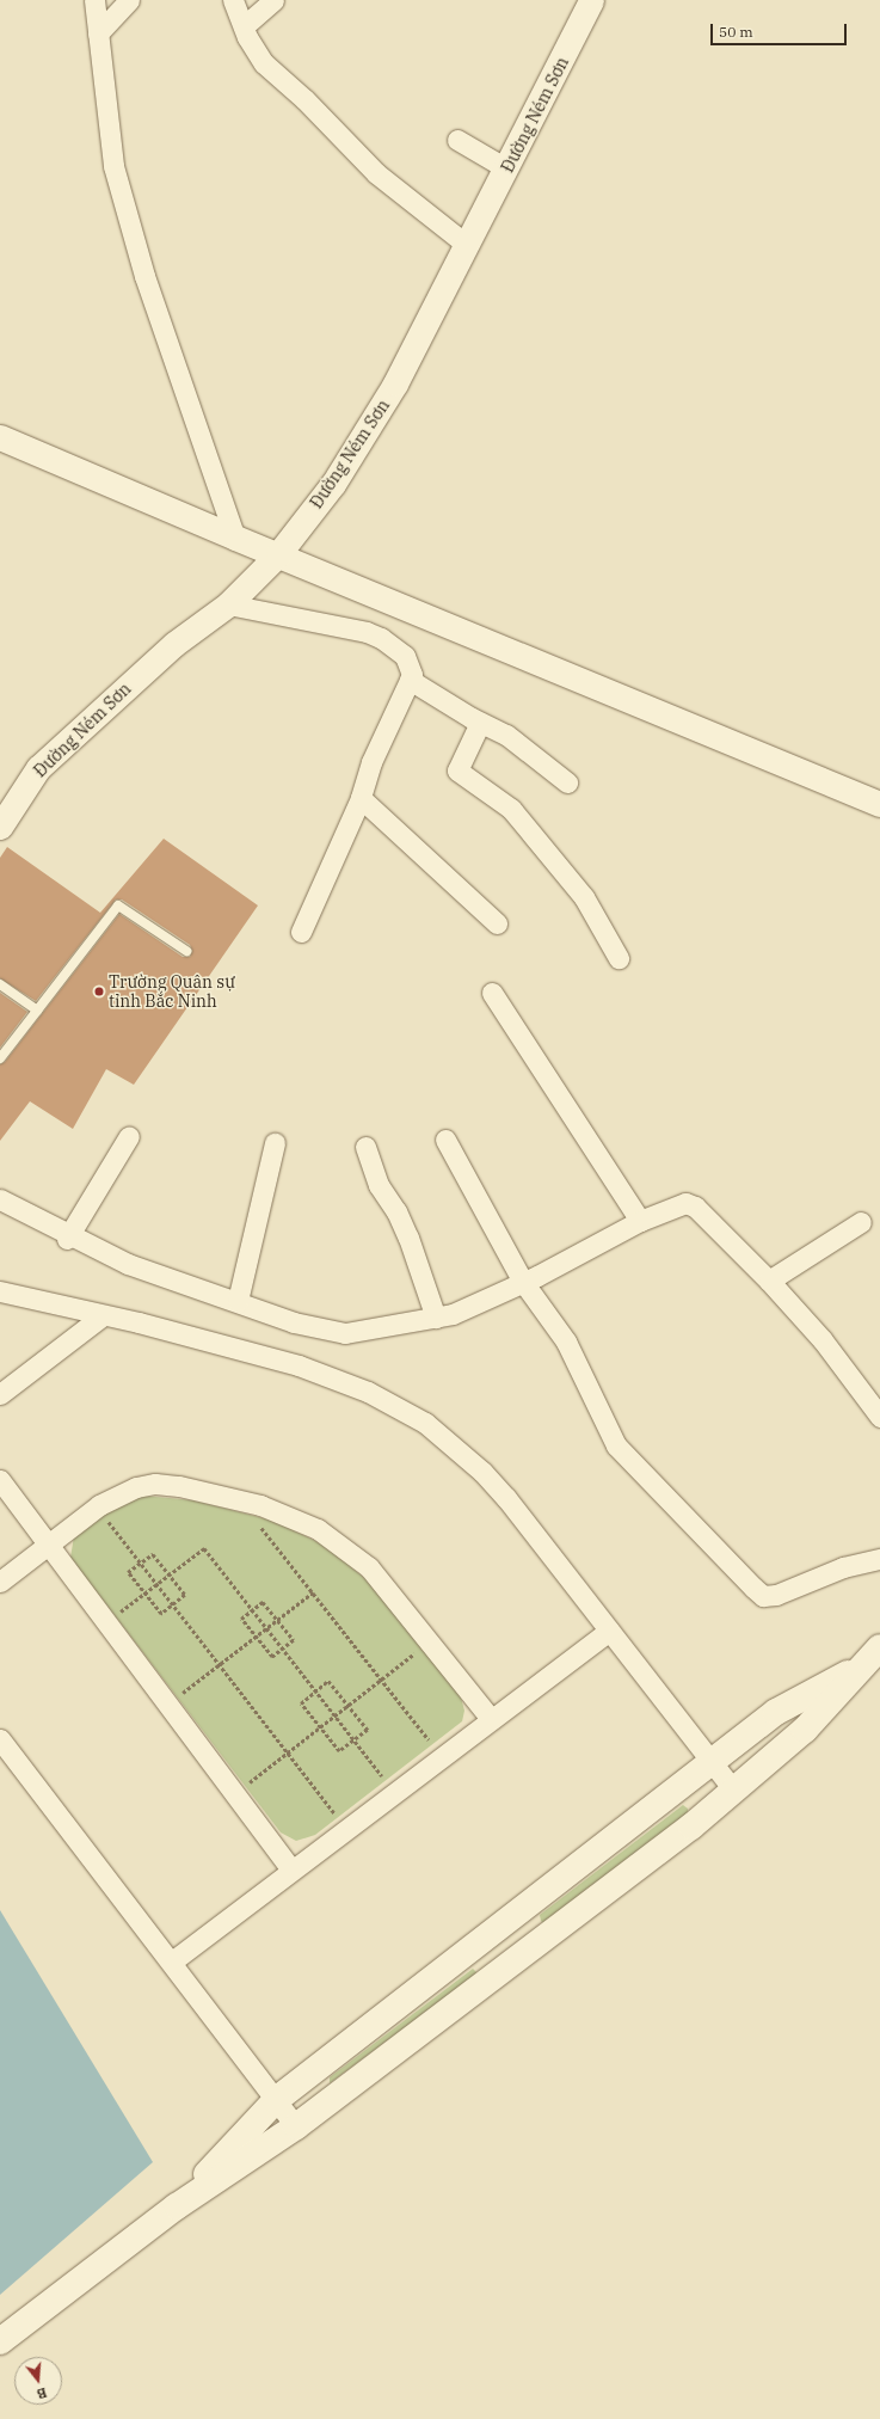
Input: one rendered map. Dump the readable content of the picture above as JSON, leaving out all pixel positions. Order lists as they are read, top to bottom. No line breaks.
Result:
{"streets":{"street":["Đường Ném Sơn"]},"places":["Trường Quân sự tỉnh Bắc Ninh"],"scale_bar":"50 m","north":"bottom"}
